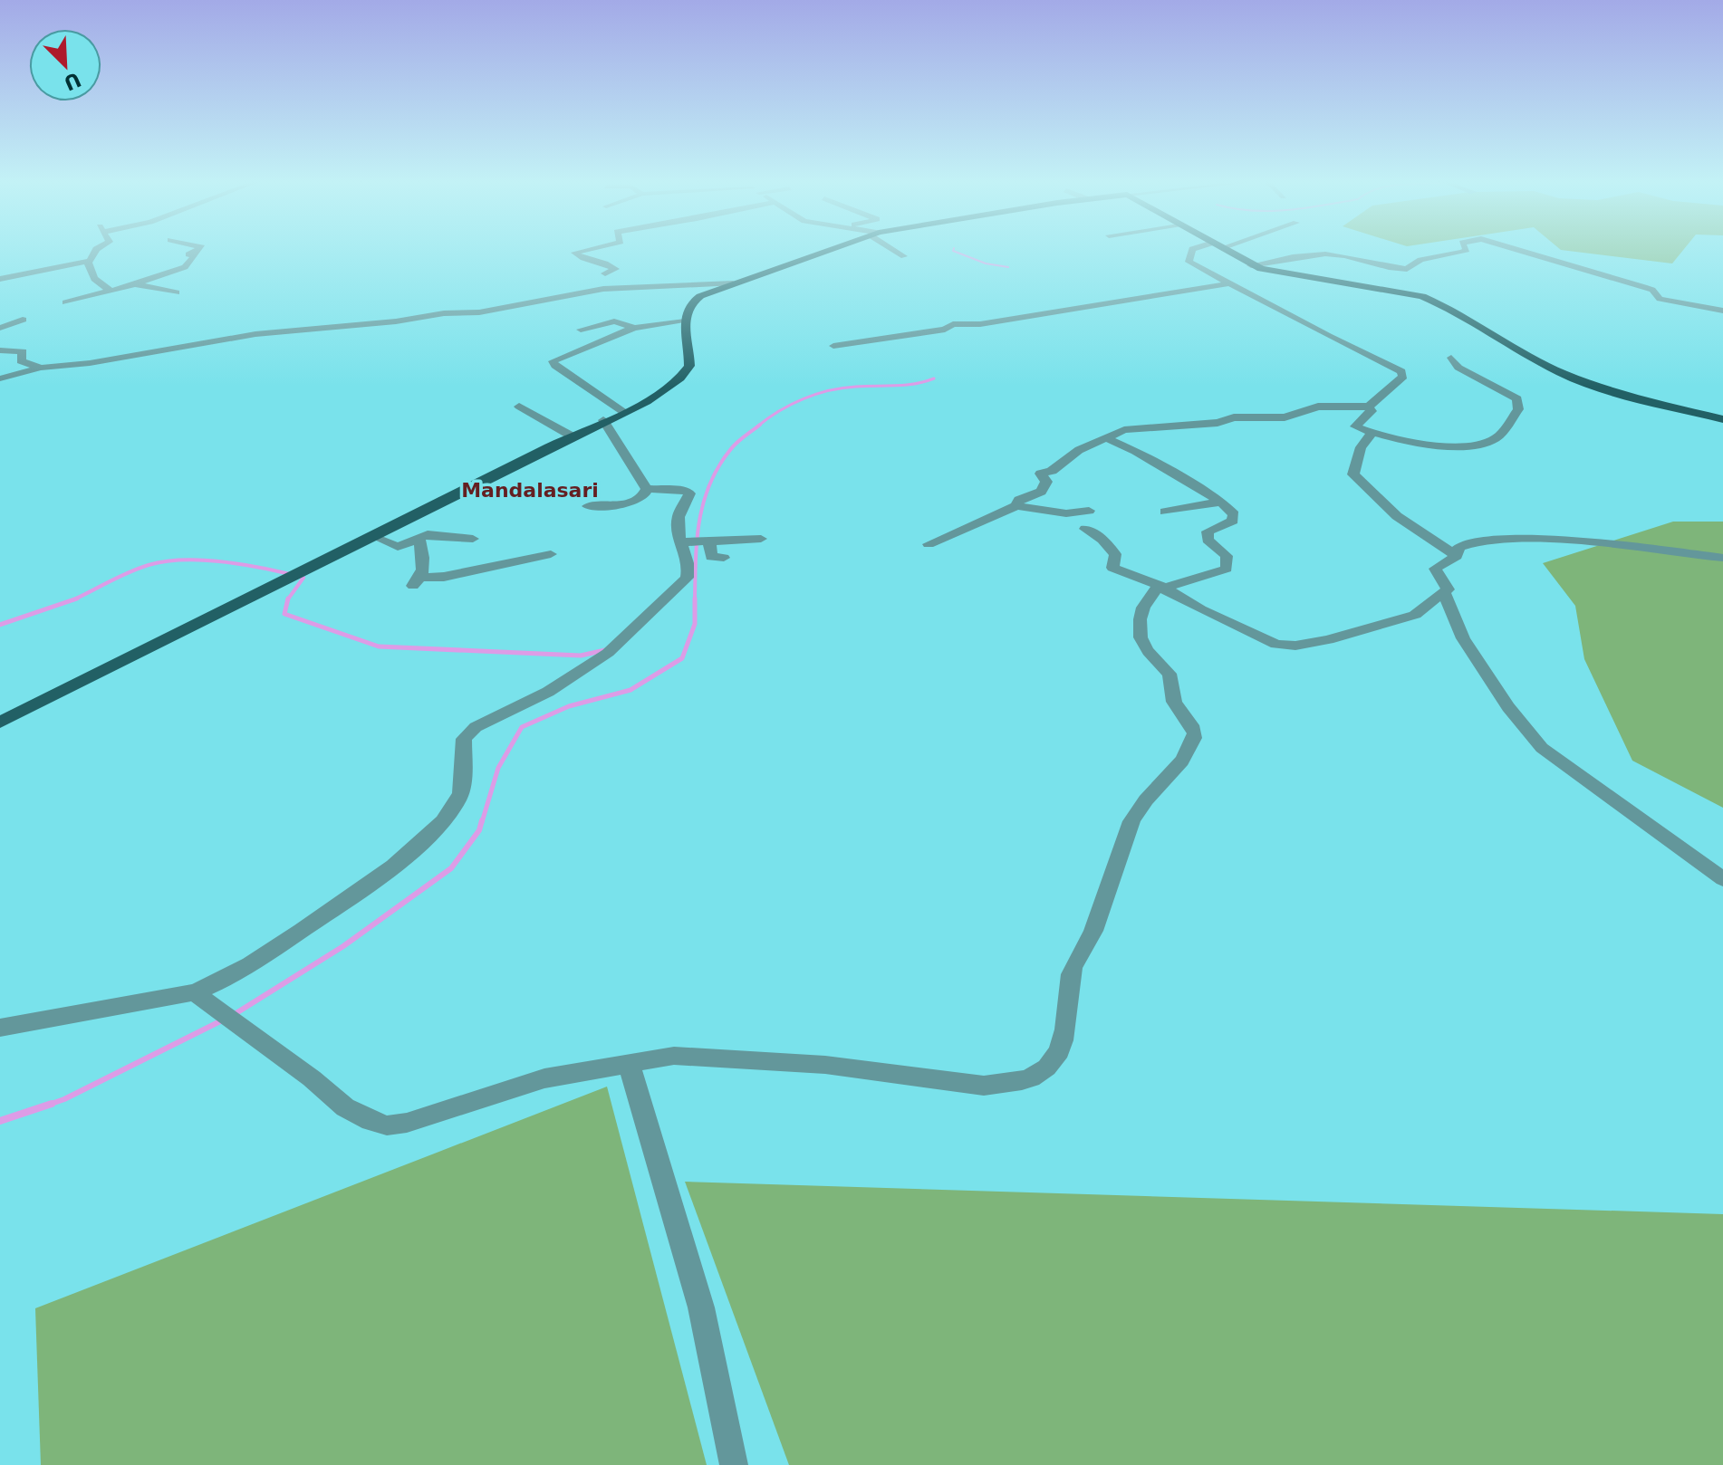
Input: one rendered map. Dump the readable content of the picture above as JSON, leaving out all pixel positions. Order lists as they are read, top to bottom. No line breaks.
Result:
{"districts":["Mandalasari"],"north":"bottom right"}
